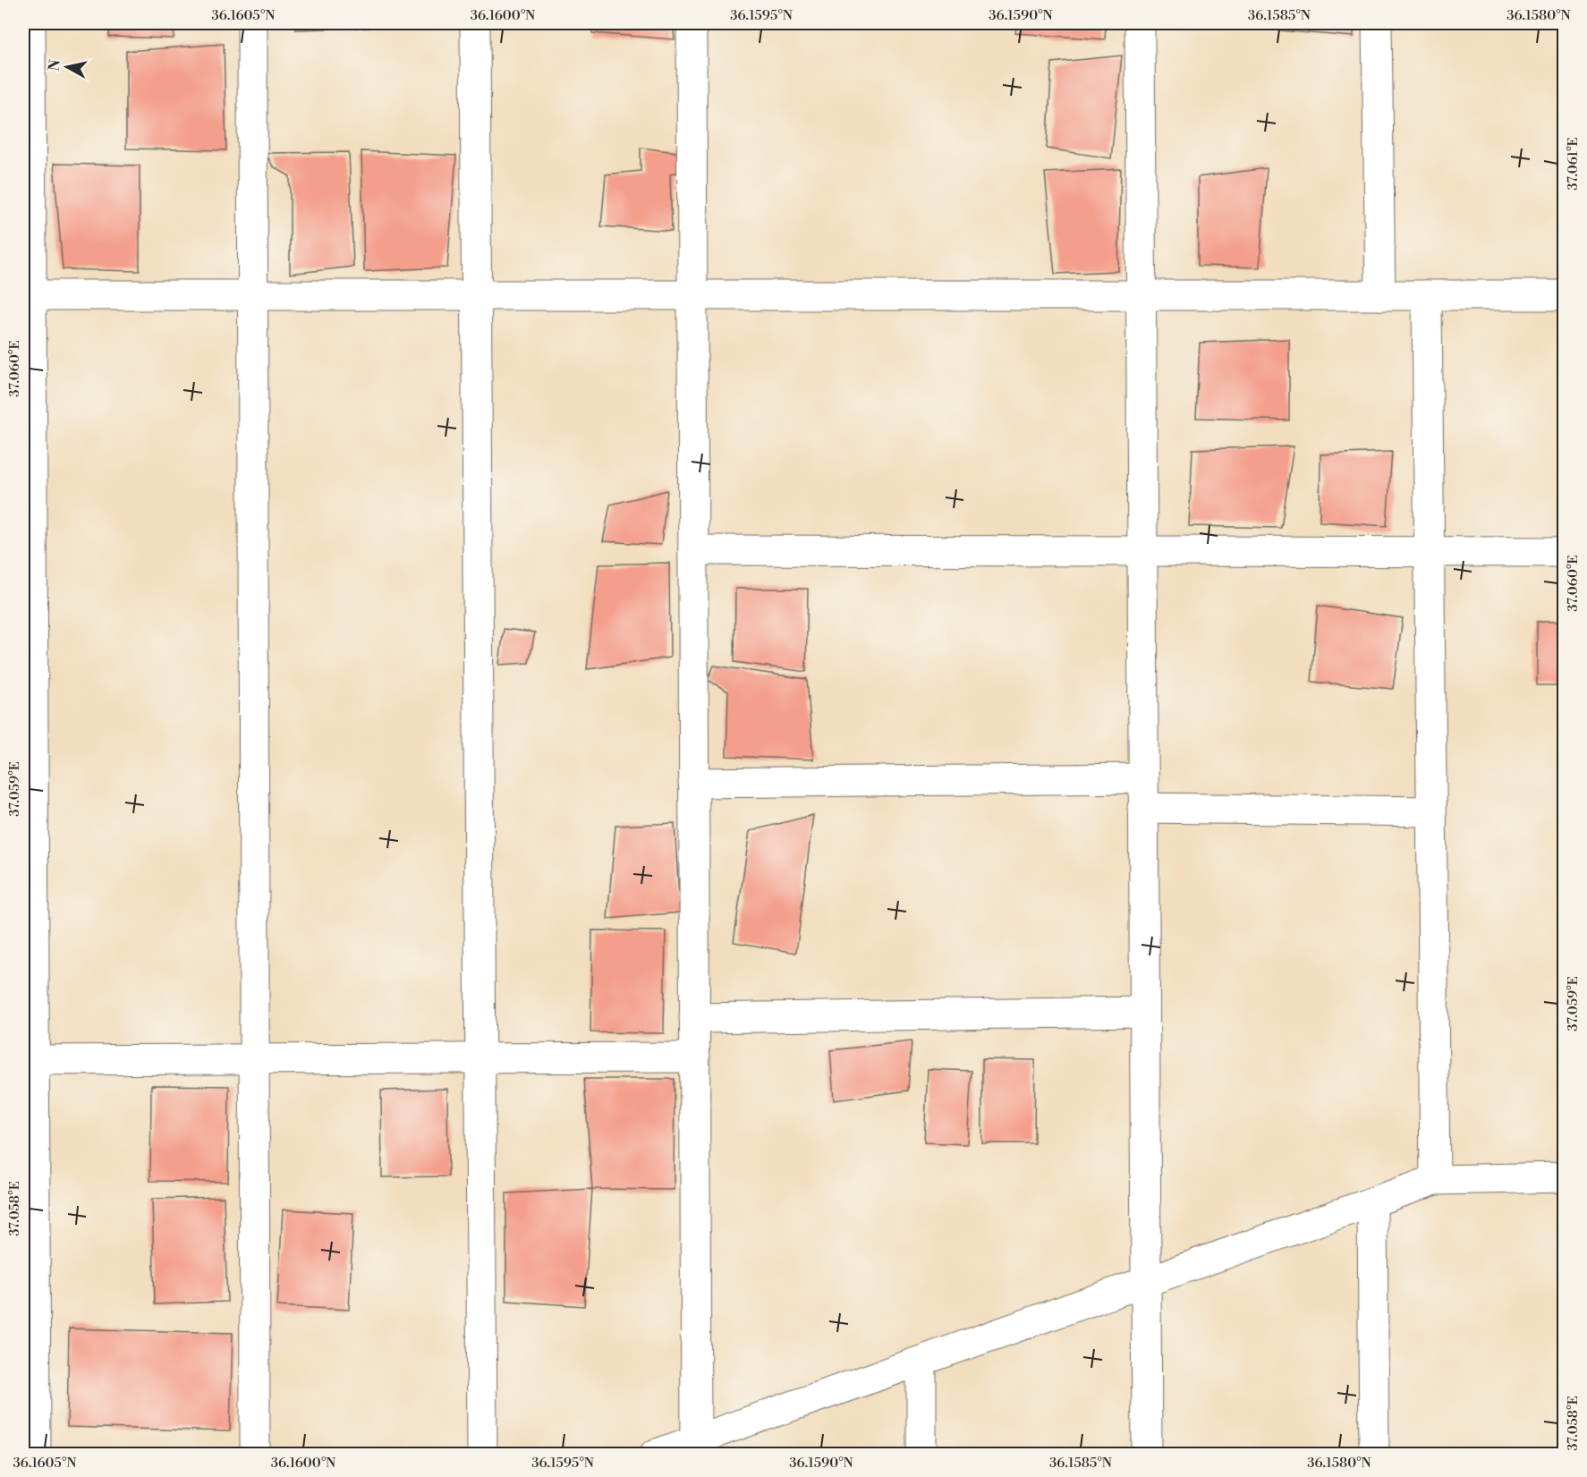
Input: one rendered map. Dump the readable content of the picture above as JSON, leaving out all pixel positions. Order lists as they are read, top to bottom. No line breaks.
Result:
{"north":"left","coordinates":["36.1605°N","36.1600°N","36.1595°N","36.1590°N","36.1585°N","36.1580°N","37.061°E","37.060°E","37.059°E","37.058°E"]}
